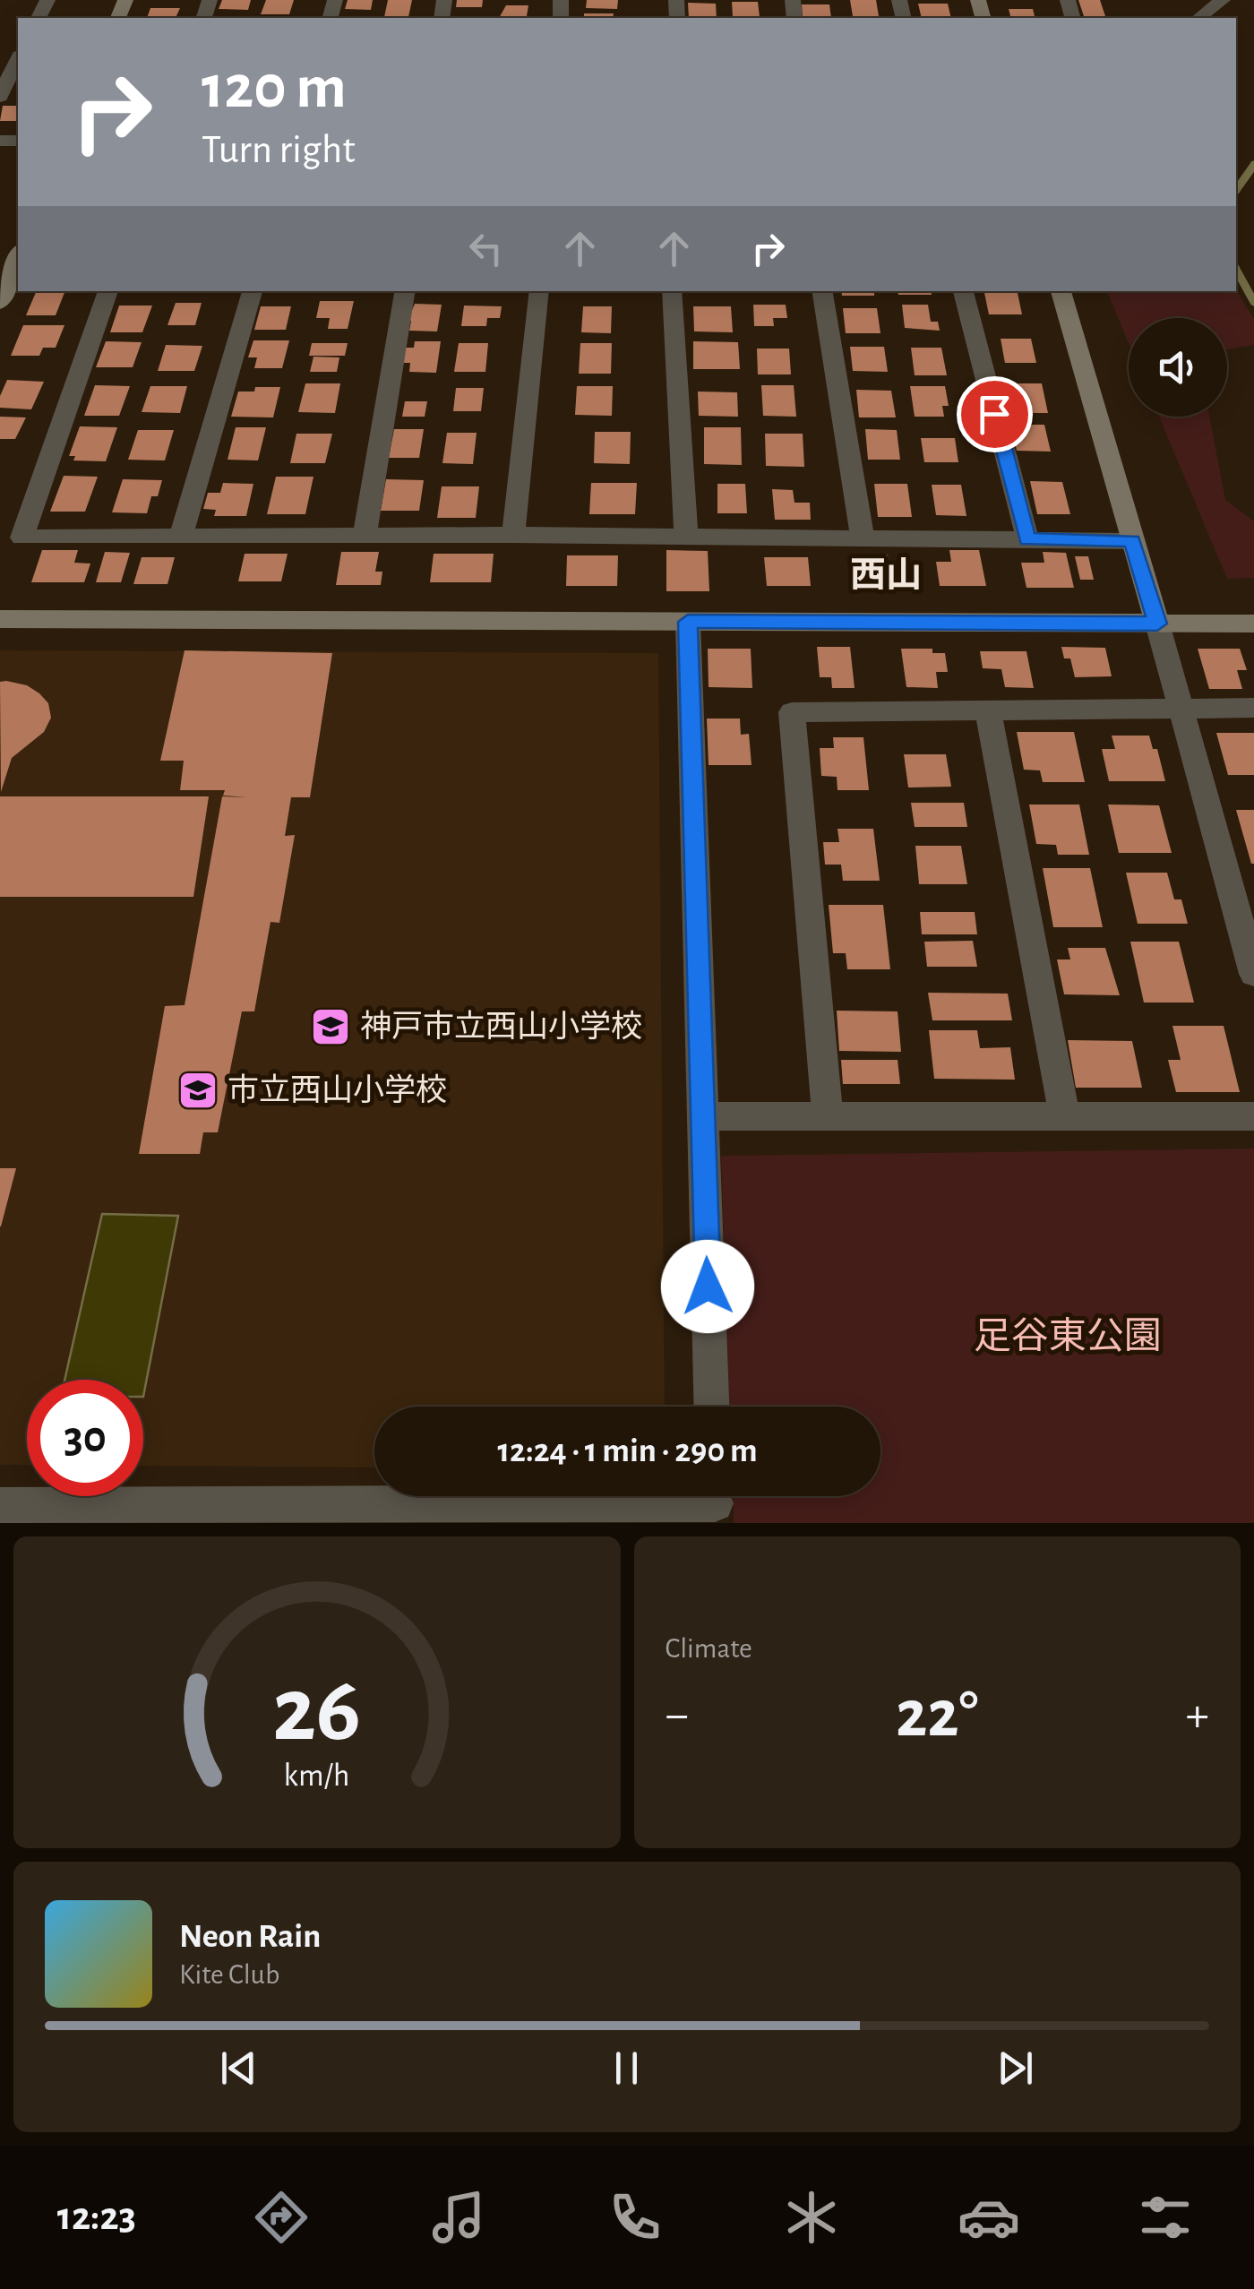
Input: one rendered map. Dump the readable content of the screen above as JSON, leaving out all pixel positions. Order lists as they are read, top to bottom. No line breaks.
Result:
{"districts":["西山"],"parks":["足谷東公園"],"places":{"school or university":["神戸市立西山小学校","市立西山小学校"]},"page":{"turn":["120 m","Turn right"],"limit":"30","trip":"12:24 · 1 min · 290 m","tile":"Climate","heat":["−","22°","+"],"song":["Neon Rain","Kite Club"],"tabs":"12:23","gauge":["26","km/h"]}}
